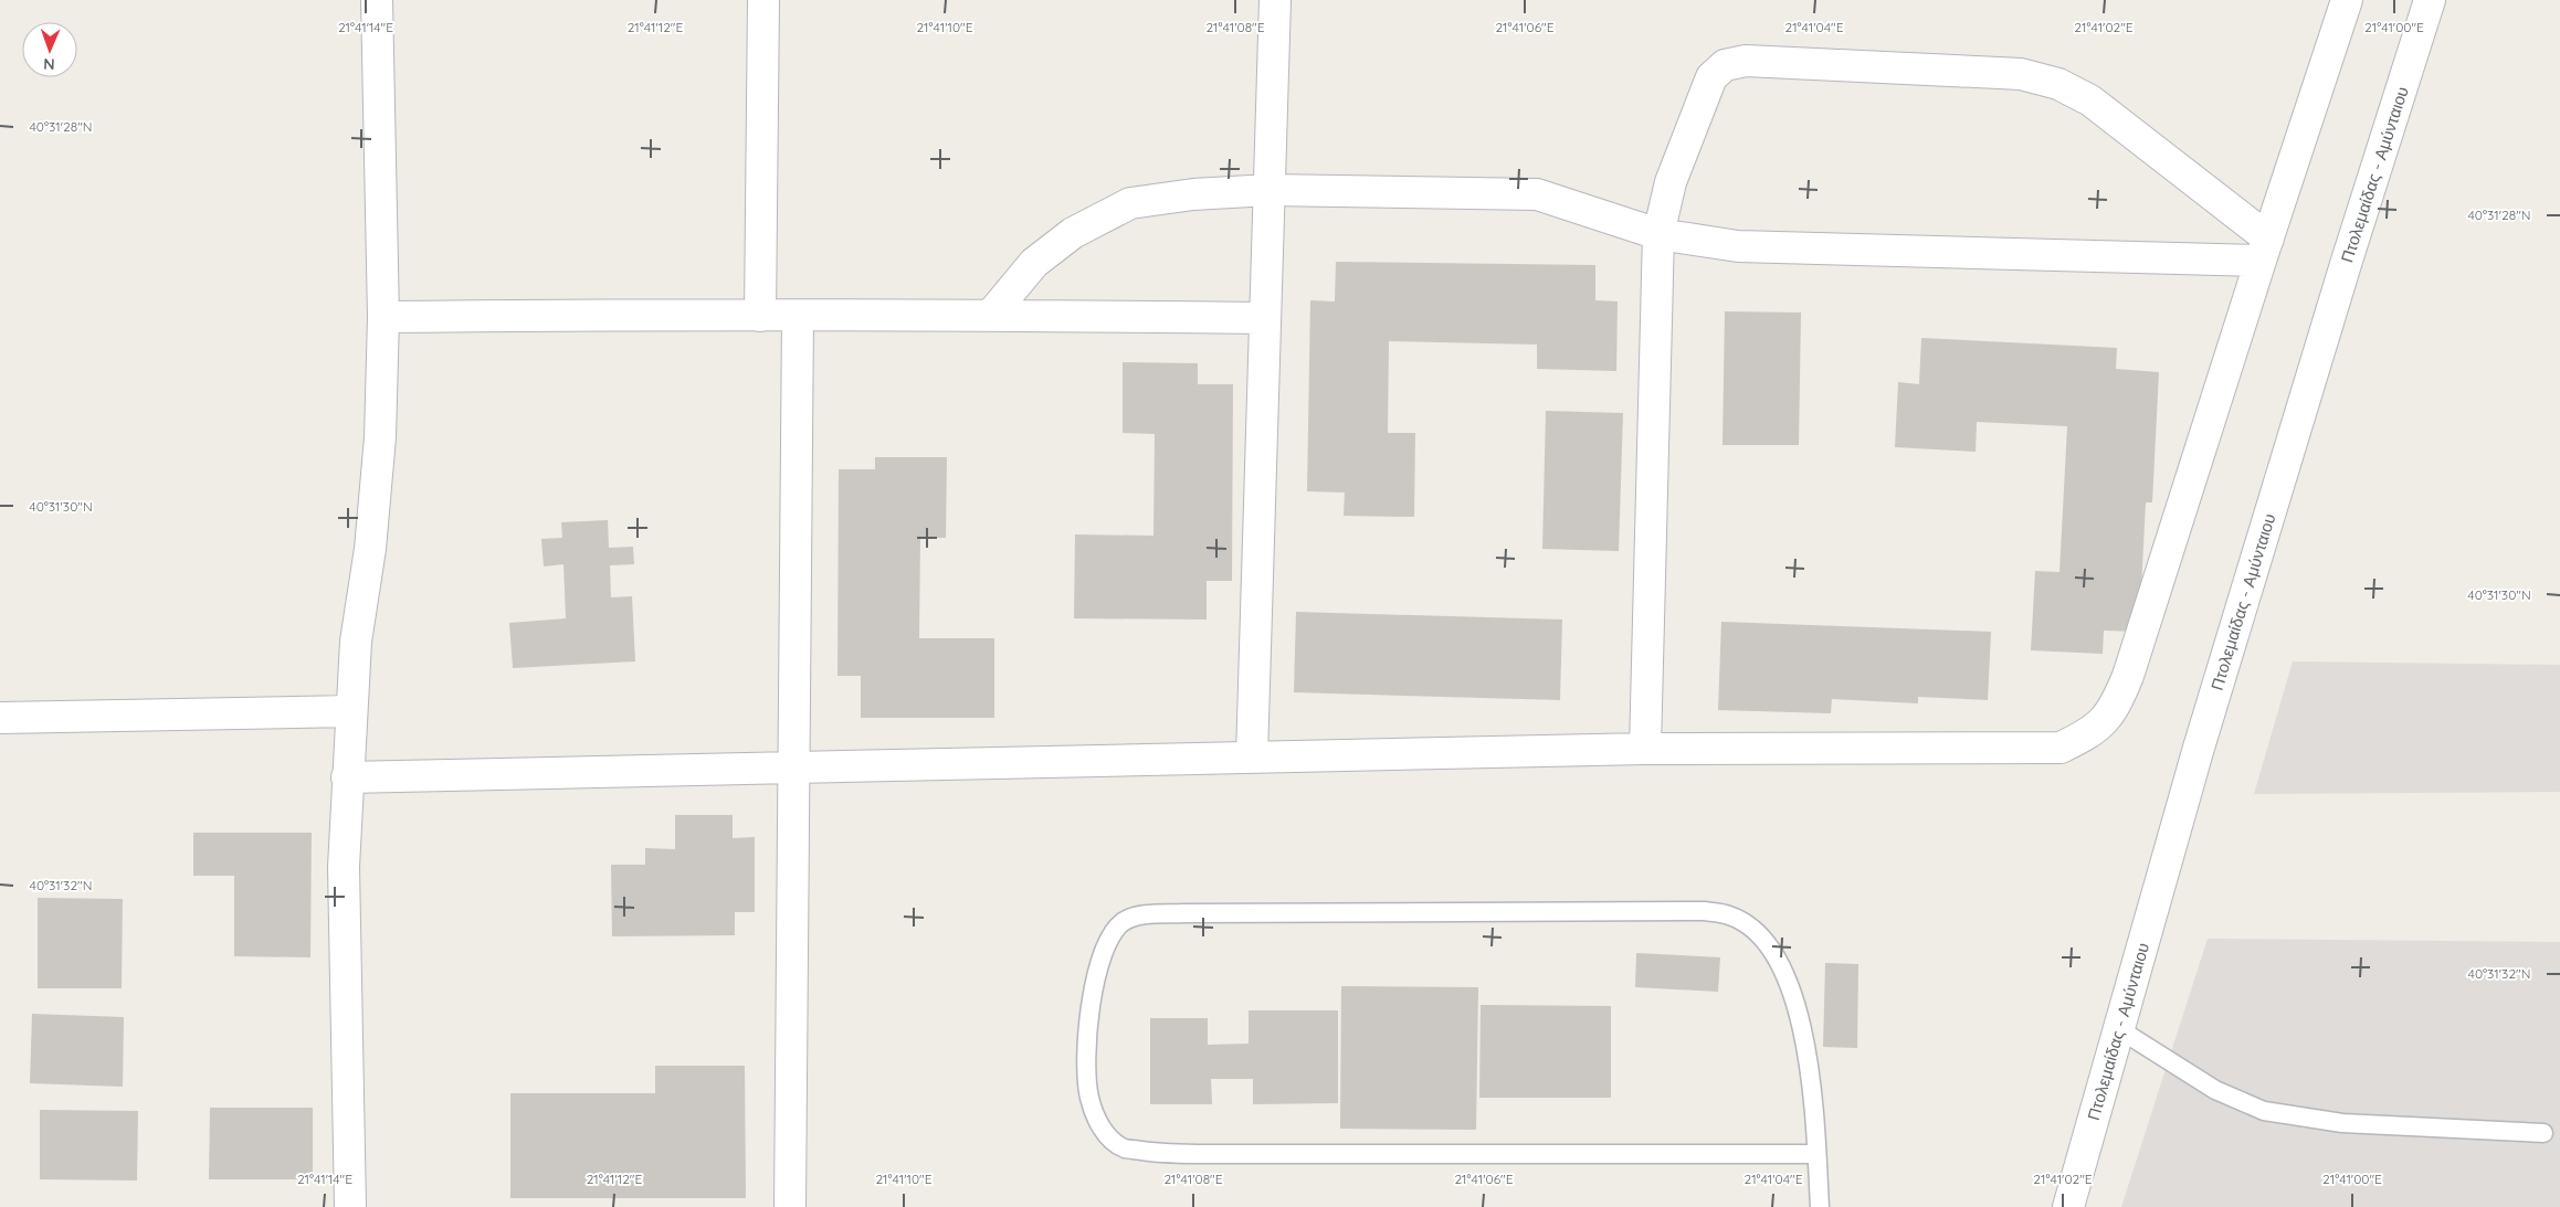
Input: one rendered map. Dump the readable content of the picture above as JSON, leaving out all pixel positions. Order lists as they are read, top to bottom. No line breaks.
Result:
{"streets":{"street":["Πτολεμαίδας - Αμύνταιου"]},"north":"bottom","coordinates":["21°41'14\"E","21°41'12\"E","21°41'10\"E","21°41'08\"E","21°41'06\"E","21°41'04\"E","21°41'02\"E","21°41'00\"E","40°31'28\"N","40°31'30\"N","40°31'32\"N"]}
